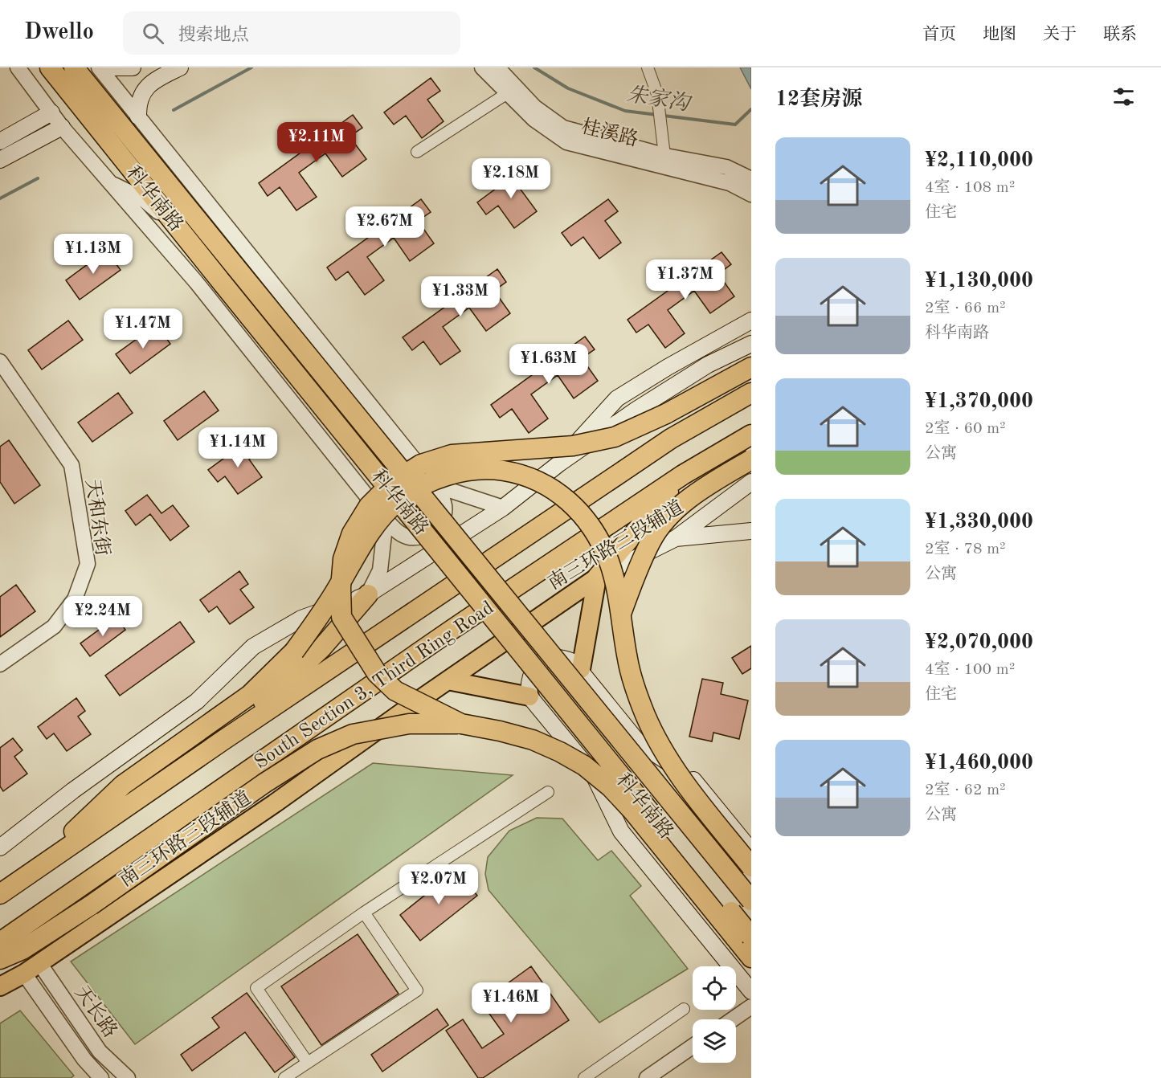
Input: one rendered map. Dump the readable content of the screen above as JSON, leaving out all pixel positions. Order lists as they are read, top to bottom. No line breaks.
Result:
{"streets":{"highway":["科华南路","South Section 3, Third Ring Road"],"main road":["南三环路三段辅道"],"street":["桂溪路","天和东街","天长路"]},"crossings":[["南三环路三段辅道","天长路"]],"water":["朱家沟"],"page":{"header":"Dwello","search":"搜索地点","nav":["首页","地图","关于","联系"],"heading":"12套房源","price":["¥2.11M","¥2.18M","¥2.67M","¥1.13M","¥1.37M","¥1.33M","¥1.47M","¥1.63M","¥1.14M","¥2.24M","¥2.07M","¥1.46M"],"list":[{"name":"¥2,110,000","note":"4室 · 108 m² · 住宅"},{"name":"¥1,130,000","note":"2室 · 66 m² · 科华南路"},{"name":"¥1,370,000","note":"2室 · 60 m² · 公寓"},{"name":"¥1,330,000","note":"2室 · 78 m² · 公寓"},{"name":"¥2,070,000","note":"4室 · 100 m² · 住宅"},{"name":"¥1,460,000","note":"2室 · 62 m² · 公寓"}]}}
